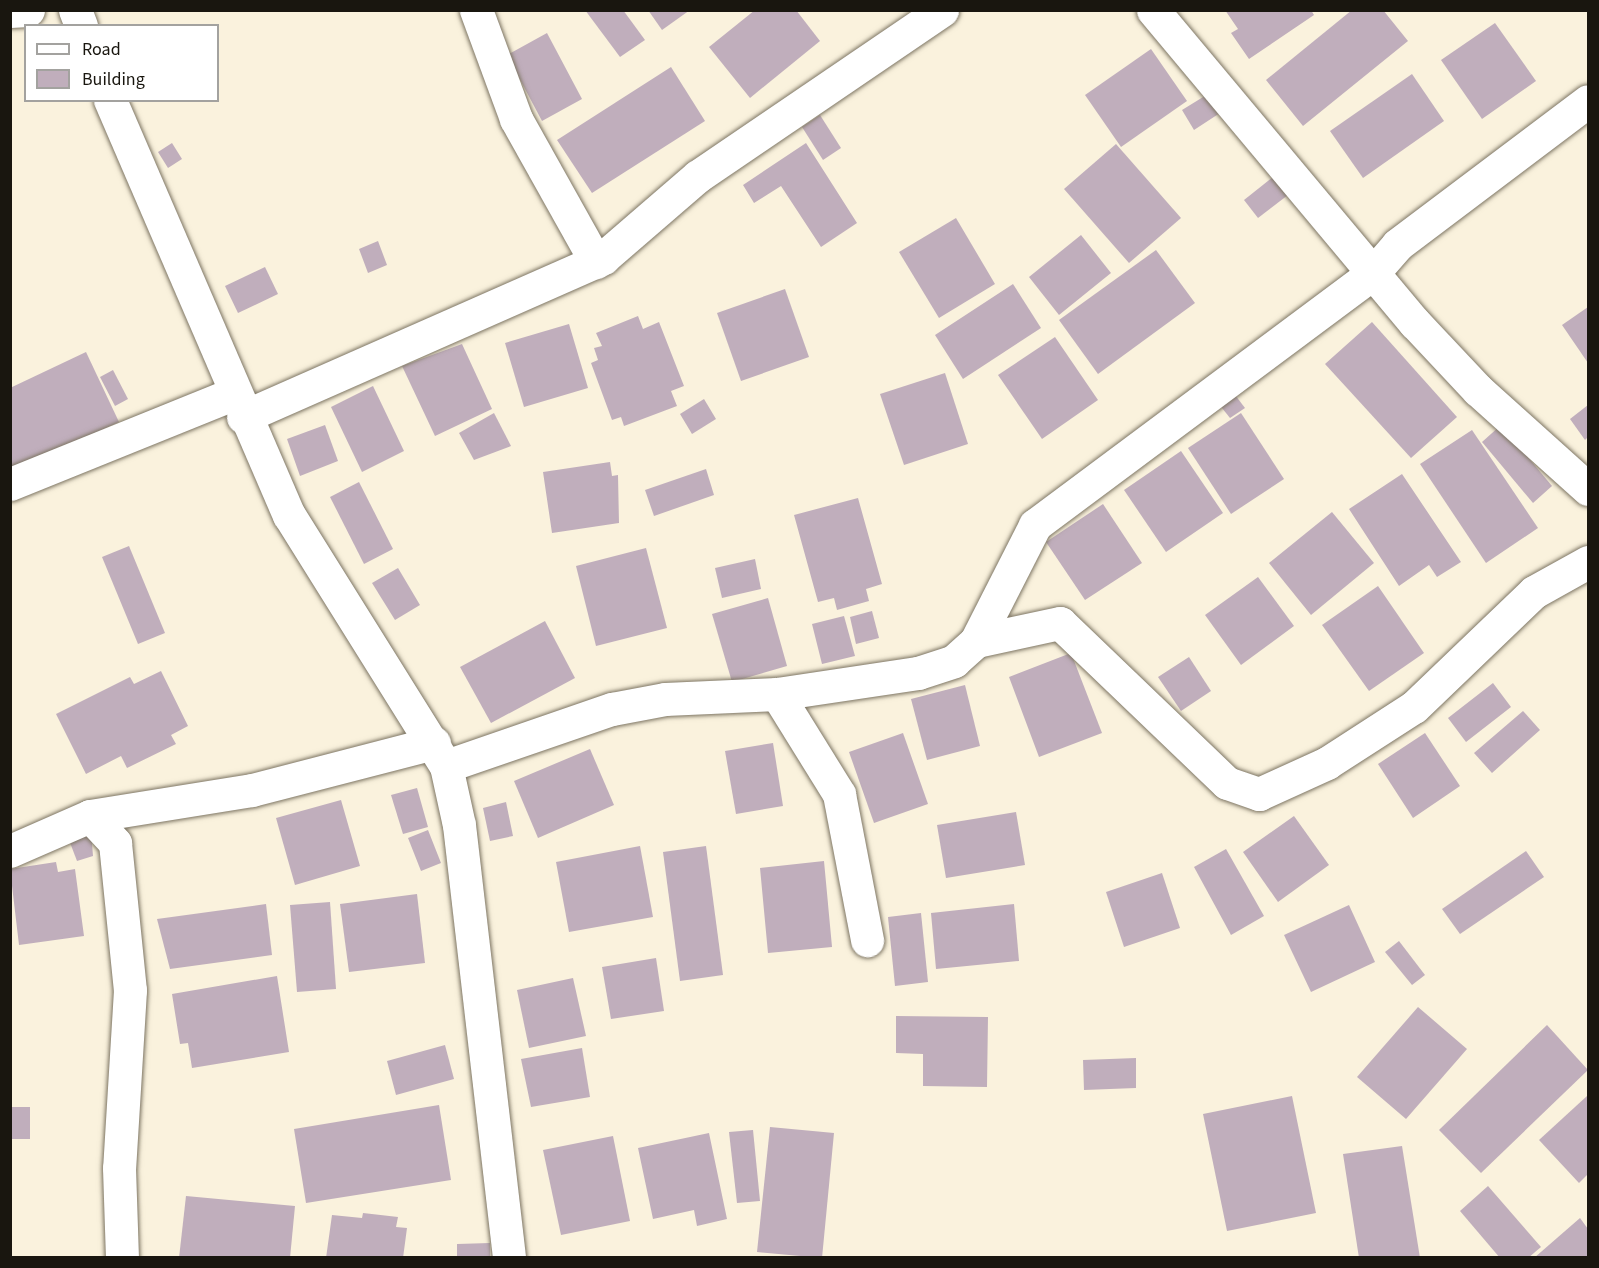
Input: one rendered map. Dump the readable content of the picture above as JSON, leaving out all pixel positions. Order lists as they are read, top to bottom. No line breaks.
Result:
{"legend":["Road","Building"]}
